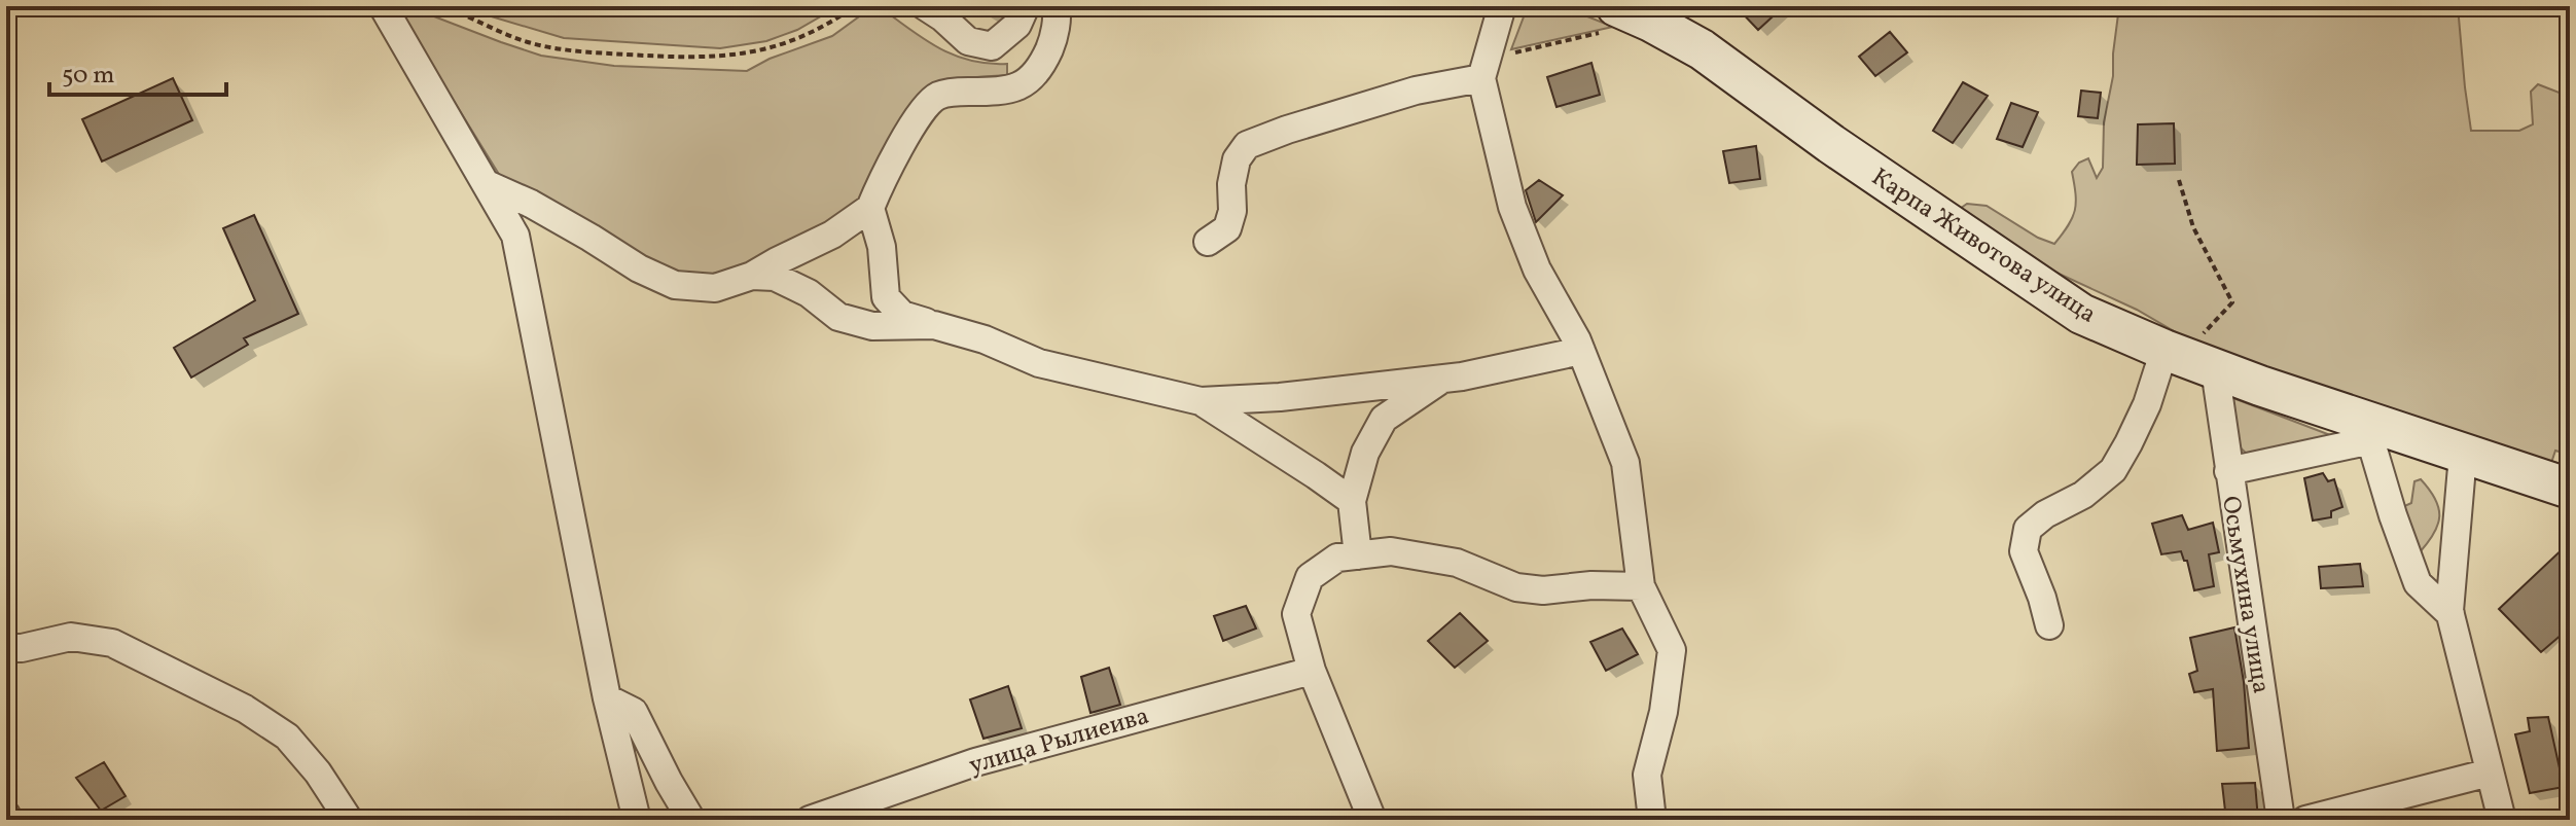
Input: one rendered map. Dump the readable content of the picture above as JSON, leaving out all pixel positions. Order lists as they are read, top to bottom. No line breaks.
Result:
{"streets":{"main road":["Карпа Животова улица"],"street":["Осьмухина улица","улица Рылиеива"]},"crossings":[["Карпа Животова улица","Осьмухина улица"]],"scale_bar":"50 m"}
